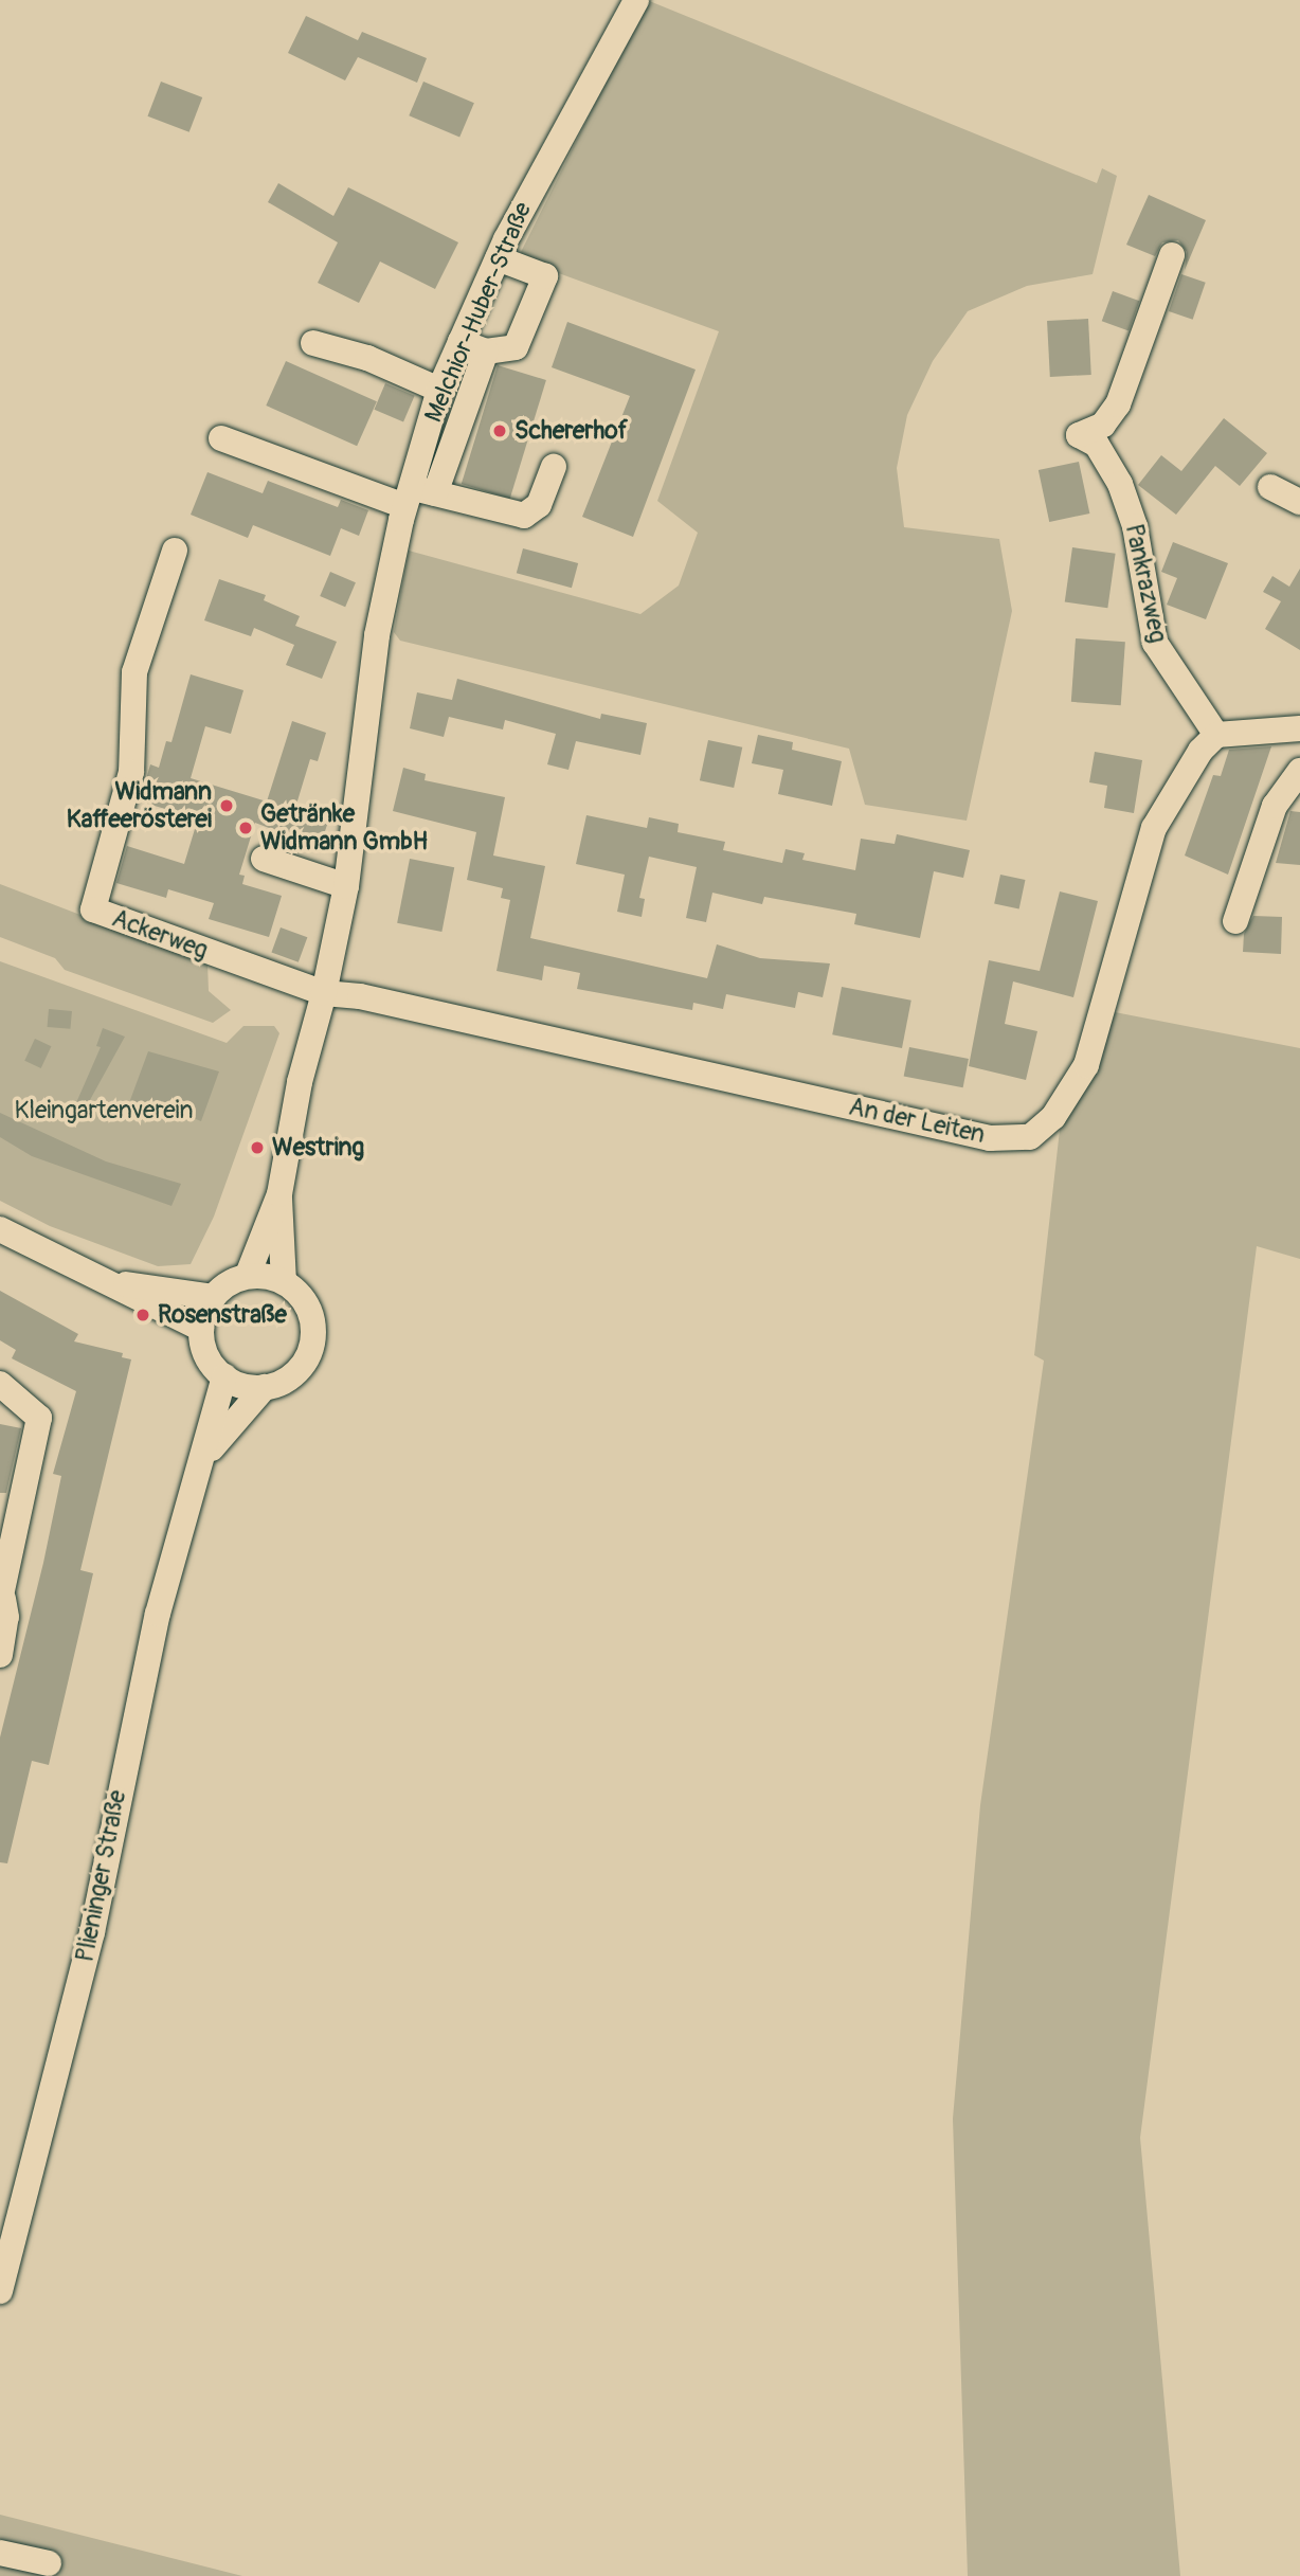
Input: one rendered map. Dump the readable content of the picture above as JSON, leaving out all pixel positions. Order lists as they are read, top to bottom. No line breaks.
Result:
{"streets":{"street":["Melchior-Huber-Straße","Pankrazweg","Ackerweg","An der Leiten","Plieninger Straße"]},"crossings":[["Melchior-Huber-Straße","Ackerweg"],["Melchior-Huber-Straße","An der Leiten"],["Pankrazweg","An der Leiten"],["Ackerweg","An der Leiten"]],"parks":["Kleingartenverein"],"places":["Schererhof","Widmann Kaffeerösterei","Getränke Widmann GmbH","Westring","Rosenstraße"]}
